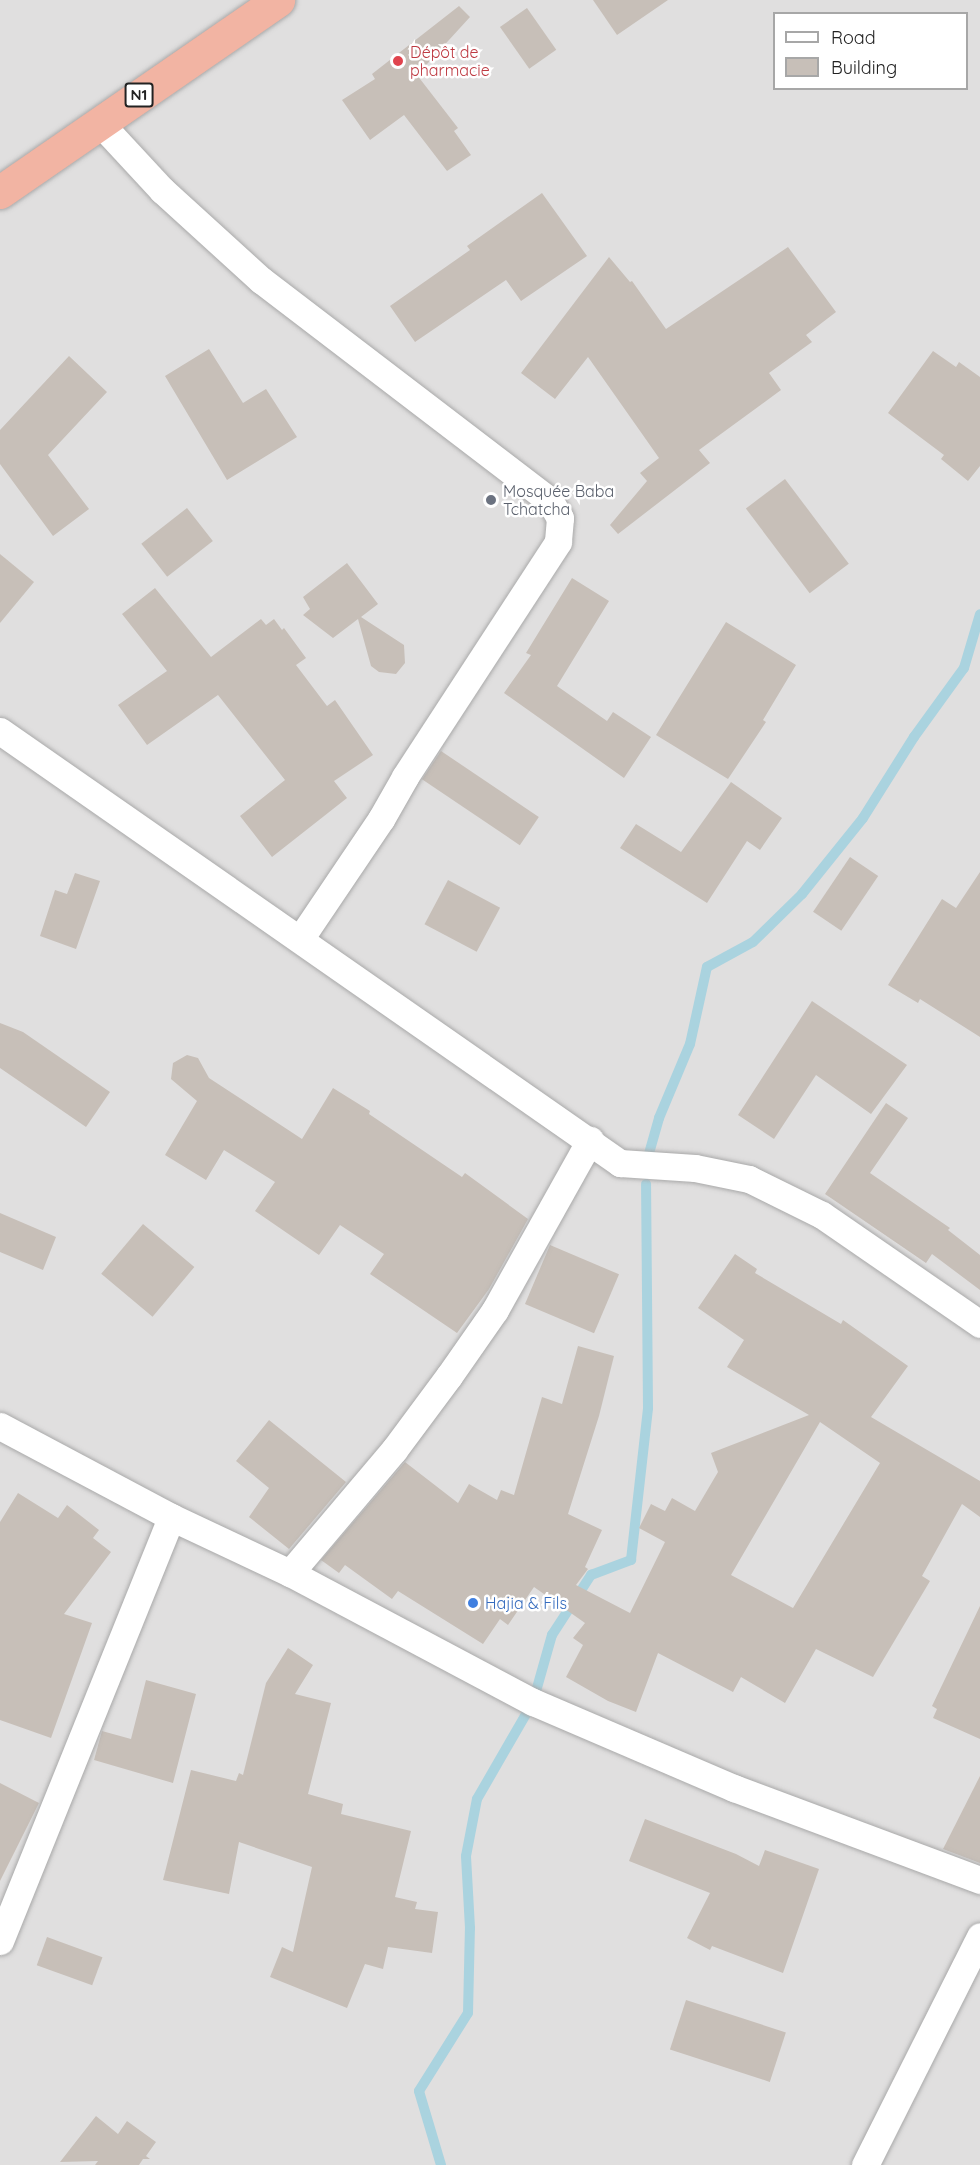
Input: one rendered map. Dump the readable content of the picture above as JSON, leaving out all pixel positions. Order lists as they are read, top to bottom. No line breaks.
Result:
{"streets":{"highway":["N1"]},"places":["Dépôt de pharmacie","Mosquée Baba Tchatcha","Hajia & Fils"],"legend":["Road","Building"]}
